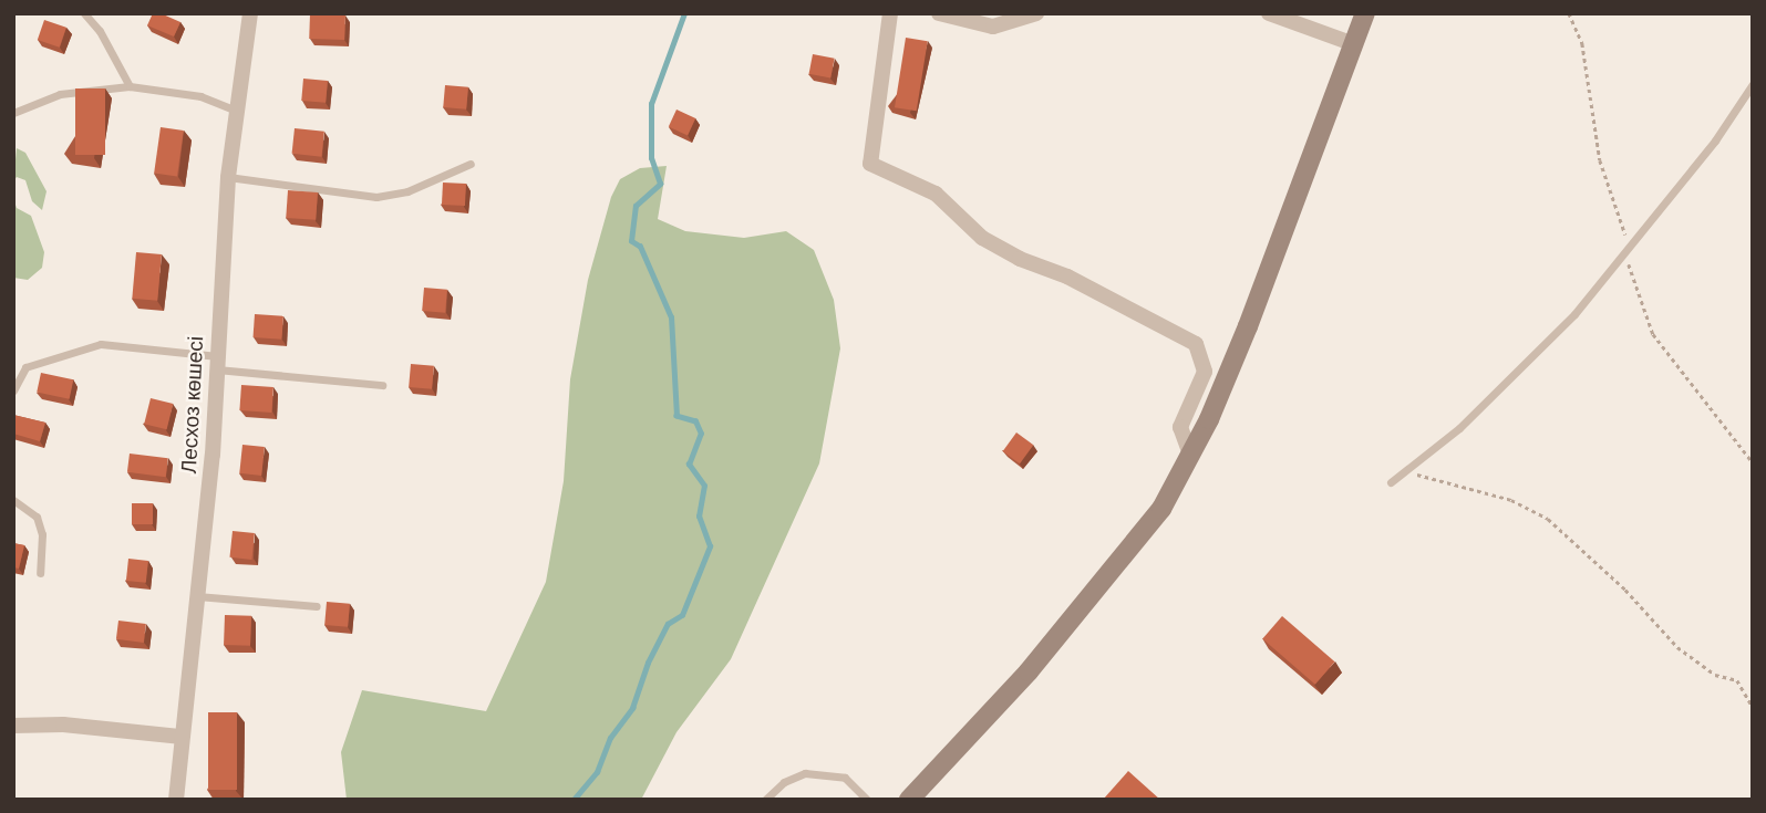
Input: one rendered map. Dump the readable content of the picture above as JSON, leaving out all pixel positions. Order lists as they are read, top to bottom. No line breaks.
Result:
{"streets":{"street":["Лесхоз көшесі"]}}
